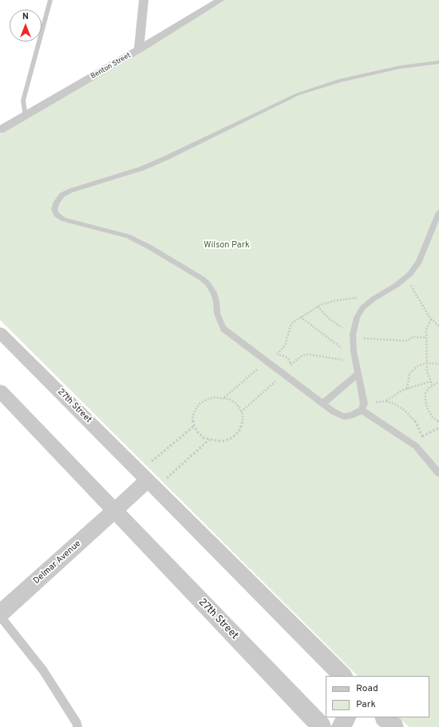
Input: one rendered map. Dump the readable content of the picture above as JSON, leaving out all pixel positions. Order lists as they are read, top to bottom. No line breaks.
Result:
{"streets":{"street":["Benton Street","27th Street","Delmar Avenue"]},"crossings":[["27th Street","Delmar Avenue"]],"parks":["Wilson Park"],"legend":["Road","Park"],"north":"top"}
